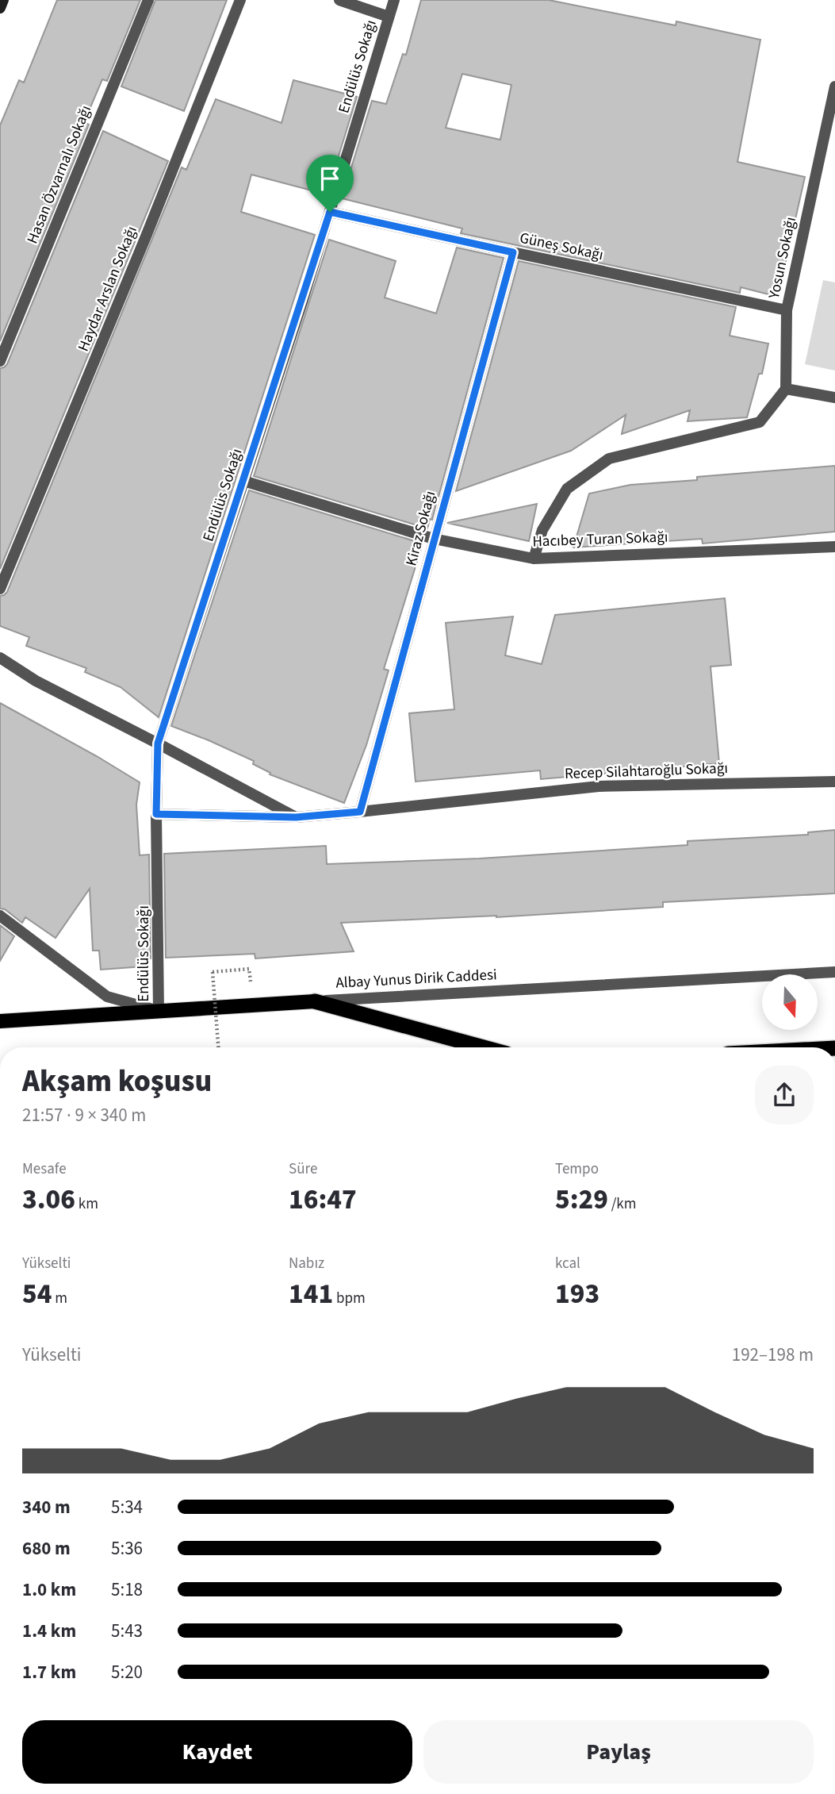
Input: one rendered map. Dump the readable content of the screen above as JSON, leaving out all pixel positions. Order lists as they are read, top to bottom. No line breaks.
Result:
{"streets":{"main road":["Albay Yunus Dirik Caddesi"],"street":["Endülüs Sokağı","Hasan Özvarnalı Sokağı","Güneş Sokağı","Yosun Sokağı","Haydar Arslan Sokağı","Kiraz Sokağı","Hacıbey Turan Sokağı","Recep Silahtaroğlu Sokağı"]},"crossings":[["Endülüs Sokağı","Güneş Sokağı"],["Endülüs Sokağı","Hacıbey Turan Sokağı"],["Endülüs Sokağı","Albay Yunus Dirik Caddesi"],["Güneş Sokağı","Yosun Sokağı"],["Güneş Sokağı","Kiraz Sokağı"],["Kiraz Sokağı","Hacıbey Turan Sokağı"],["Kiraz Sokağı","Recep Silahtaroğlu Sokağı"]],"north":"bottom","page":{"heading":["Akşam koşusu","21:57 · 9 × 340 m"],"stats":[["Mesafe","3.06 km"],["Süre","16:47"],["Tempo","5:29 /km"],["Yükselti","54 m"],["Nabız","141 bpm"],["kcal","193"]],"chart":["Yükselti","192–198 m"],"list":[{"name":"340 m","note":"5:34"},{"name":"680 m","note":"5:36"},{"name":"1.0 km","note":"5:18"},{"name":"1.4 km","note":"5:43"},{"name":"1.7 km","note":"5:20"}],"buttons":["Kaydet","Paylaş"]}}
